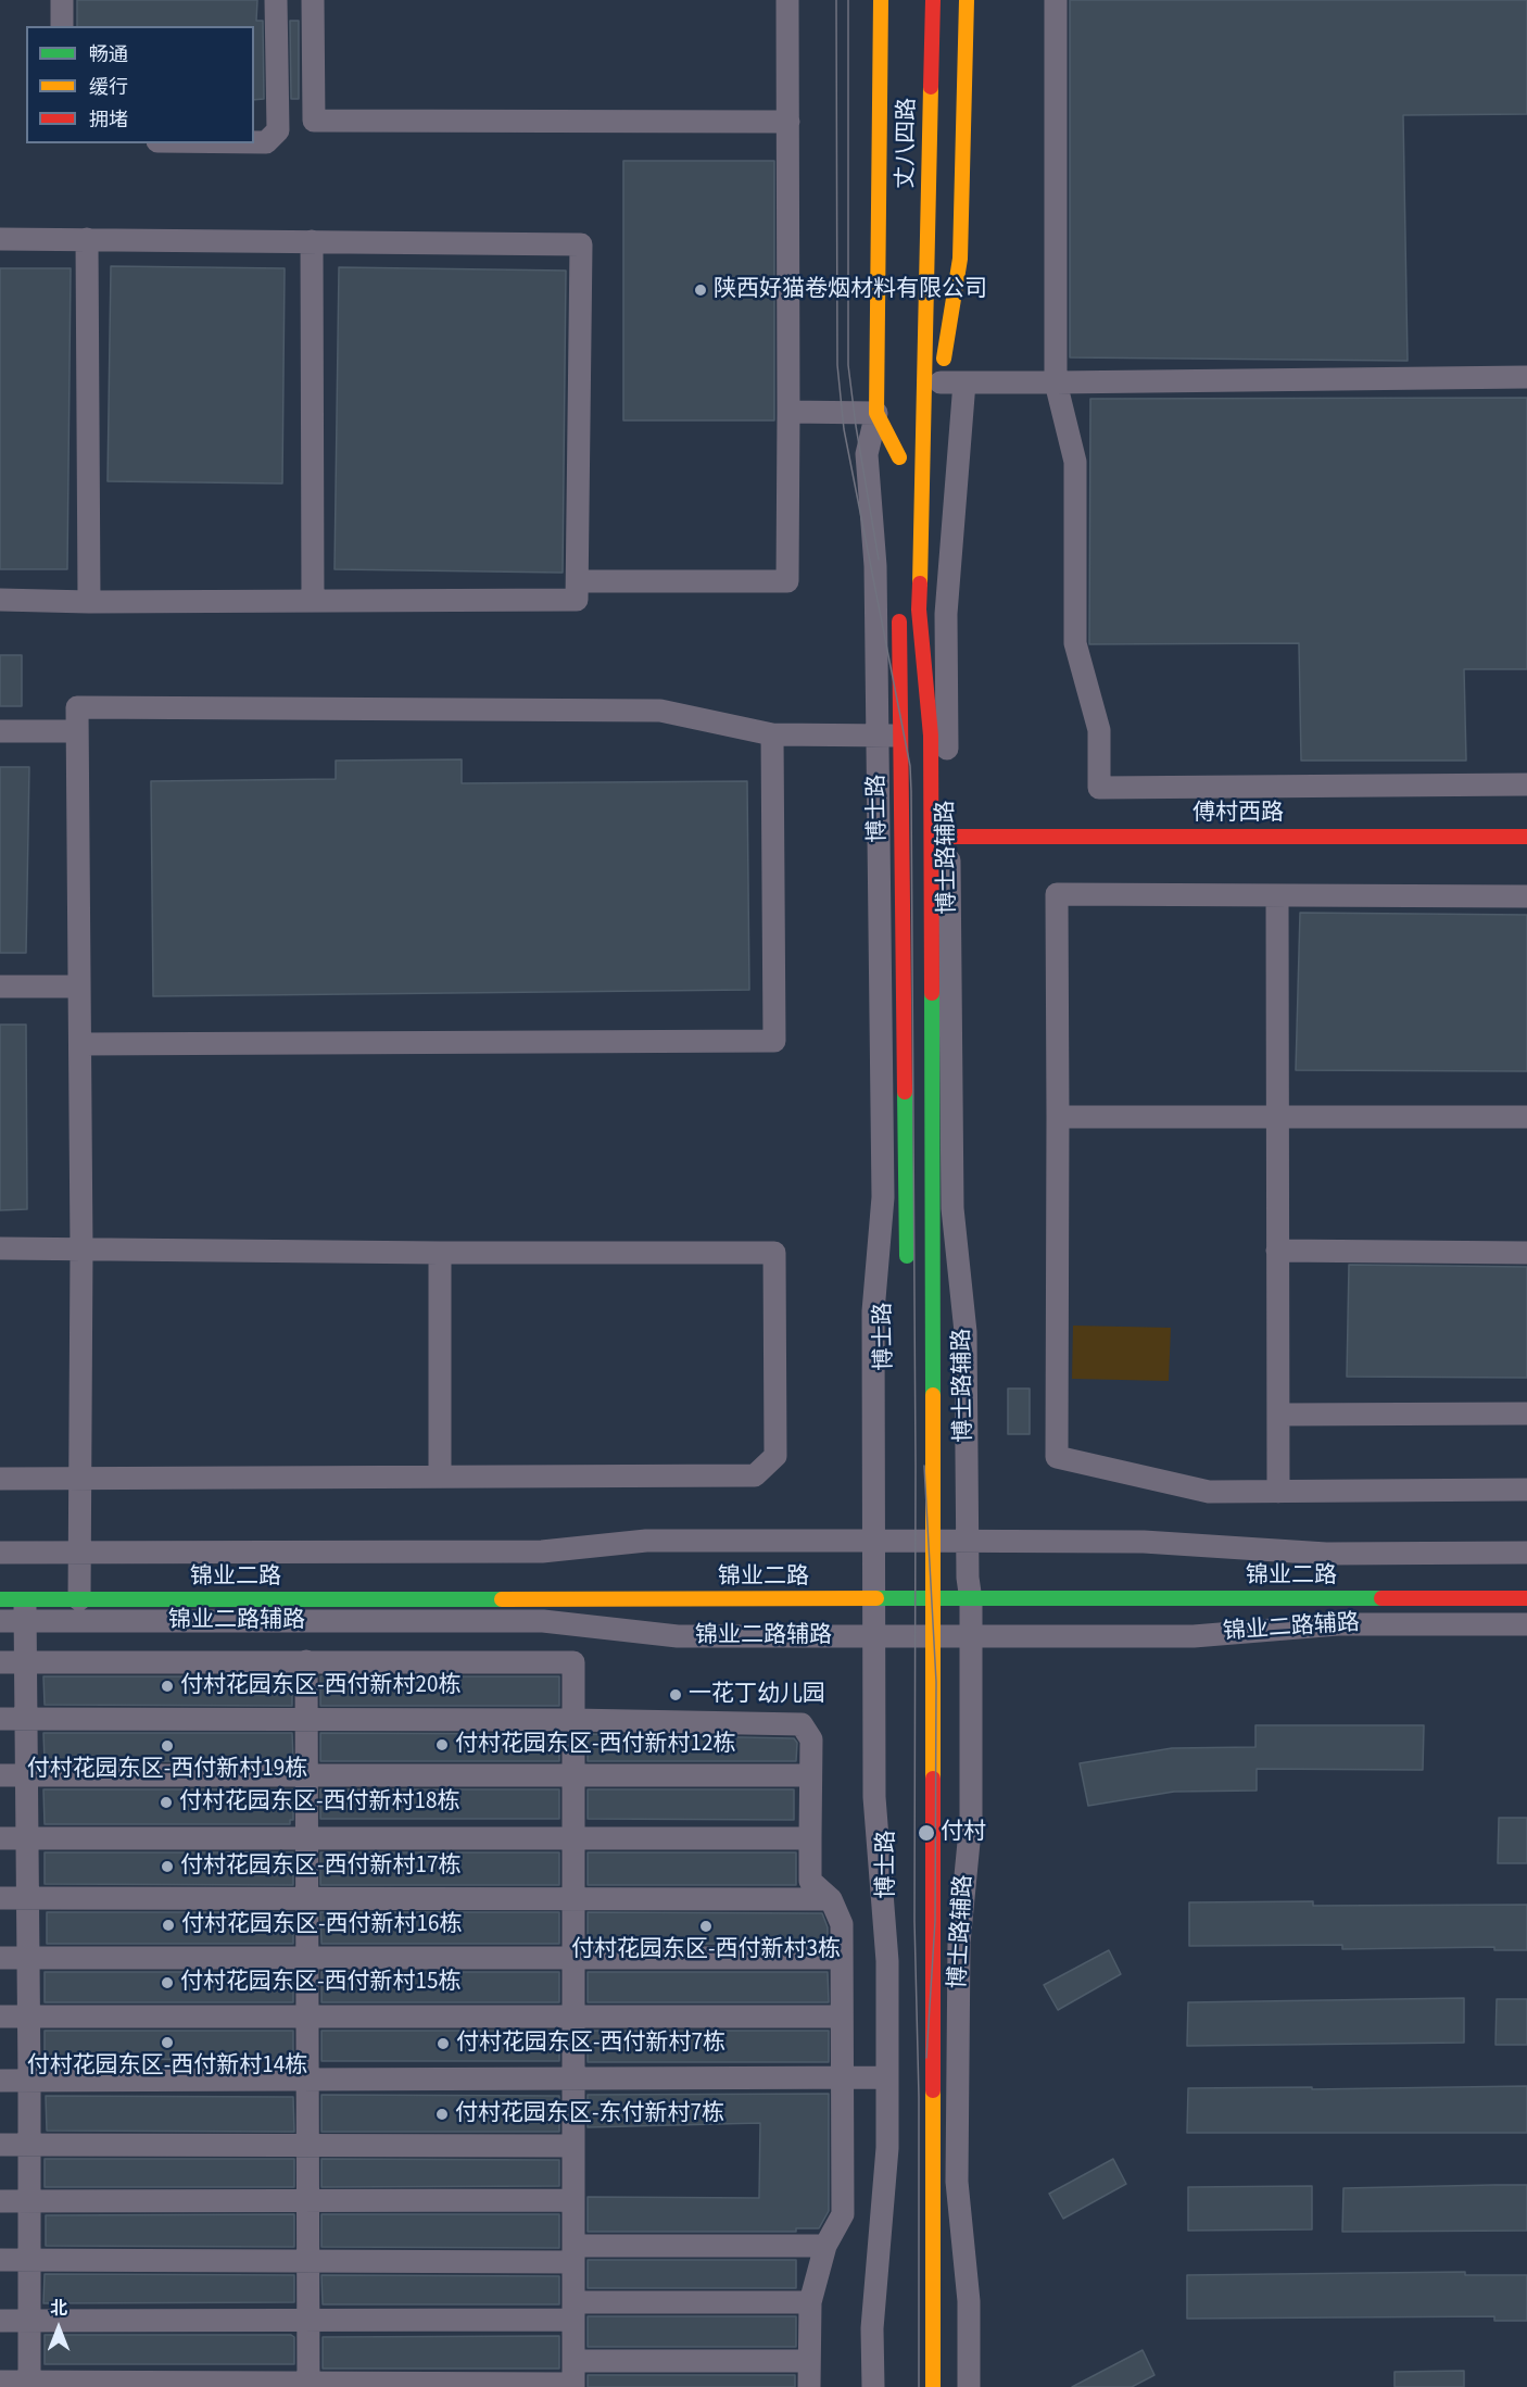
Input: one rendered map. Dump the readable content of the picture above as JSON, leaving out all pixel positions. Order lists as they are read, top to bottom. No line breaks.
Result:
{"streets":{"main road":["丈八四路","博士路","傅村西路","锦业二路"],"street":["博士路辅路","锦业二路辅路"]},"crossings":[["丈八四路","博士路"],["博士路","博士路辅路"],["博士路","锦业二路"],["博士路","锦业二路辅路"],["傅村西路","博士路辅路"],["博士路辅路","锦业二路"],["博士路辅路","锦业二路辅路"],["锦业二路","锦业二路辅路"]],"places":["陕西好猫卷烟材料有限公司","付村花园东区-西付新村20栋","一花丁幼儿园","付村花园东区-西付新村12栋","付村花园东区-西付新村19栋","付村花园东区-西付新村18栋","付村","付村花园东区-西付新村17栋","付村花园东区-西付新村16栋","付村花园东区-西付新村3栋","付村花园东区-西付新村15栋","付村花园东区-西付新村14栋","付村花园东区-西付新村7栋","付村花园东区-东付新村7栋"],"legend":["畅通","缓行","拥堵"],"north":"top"}
